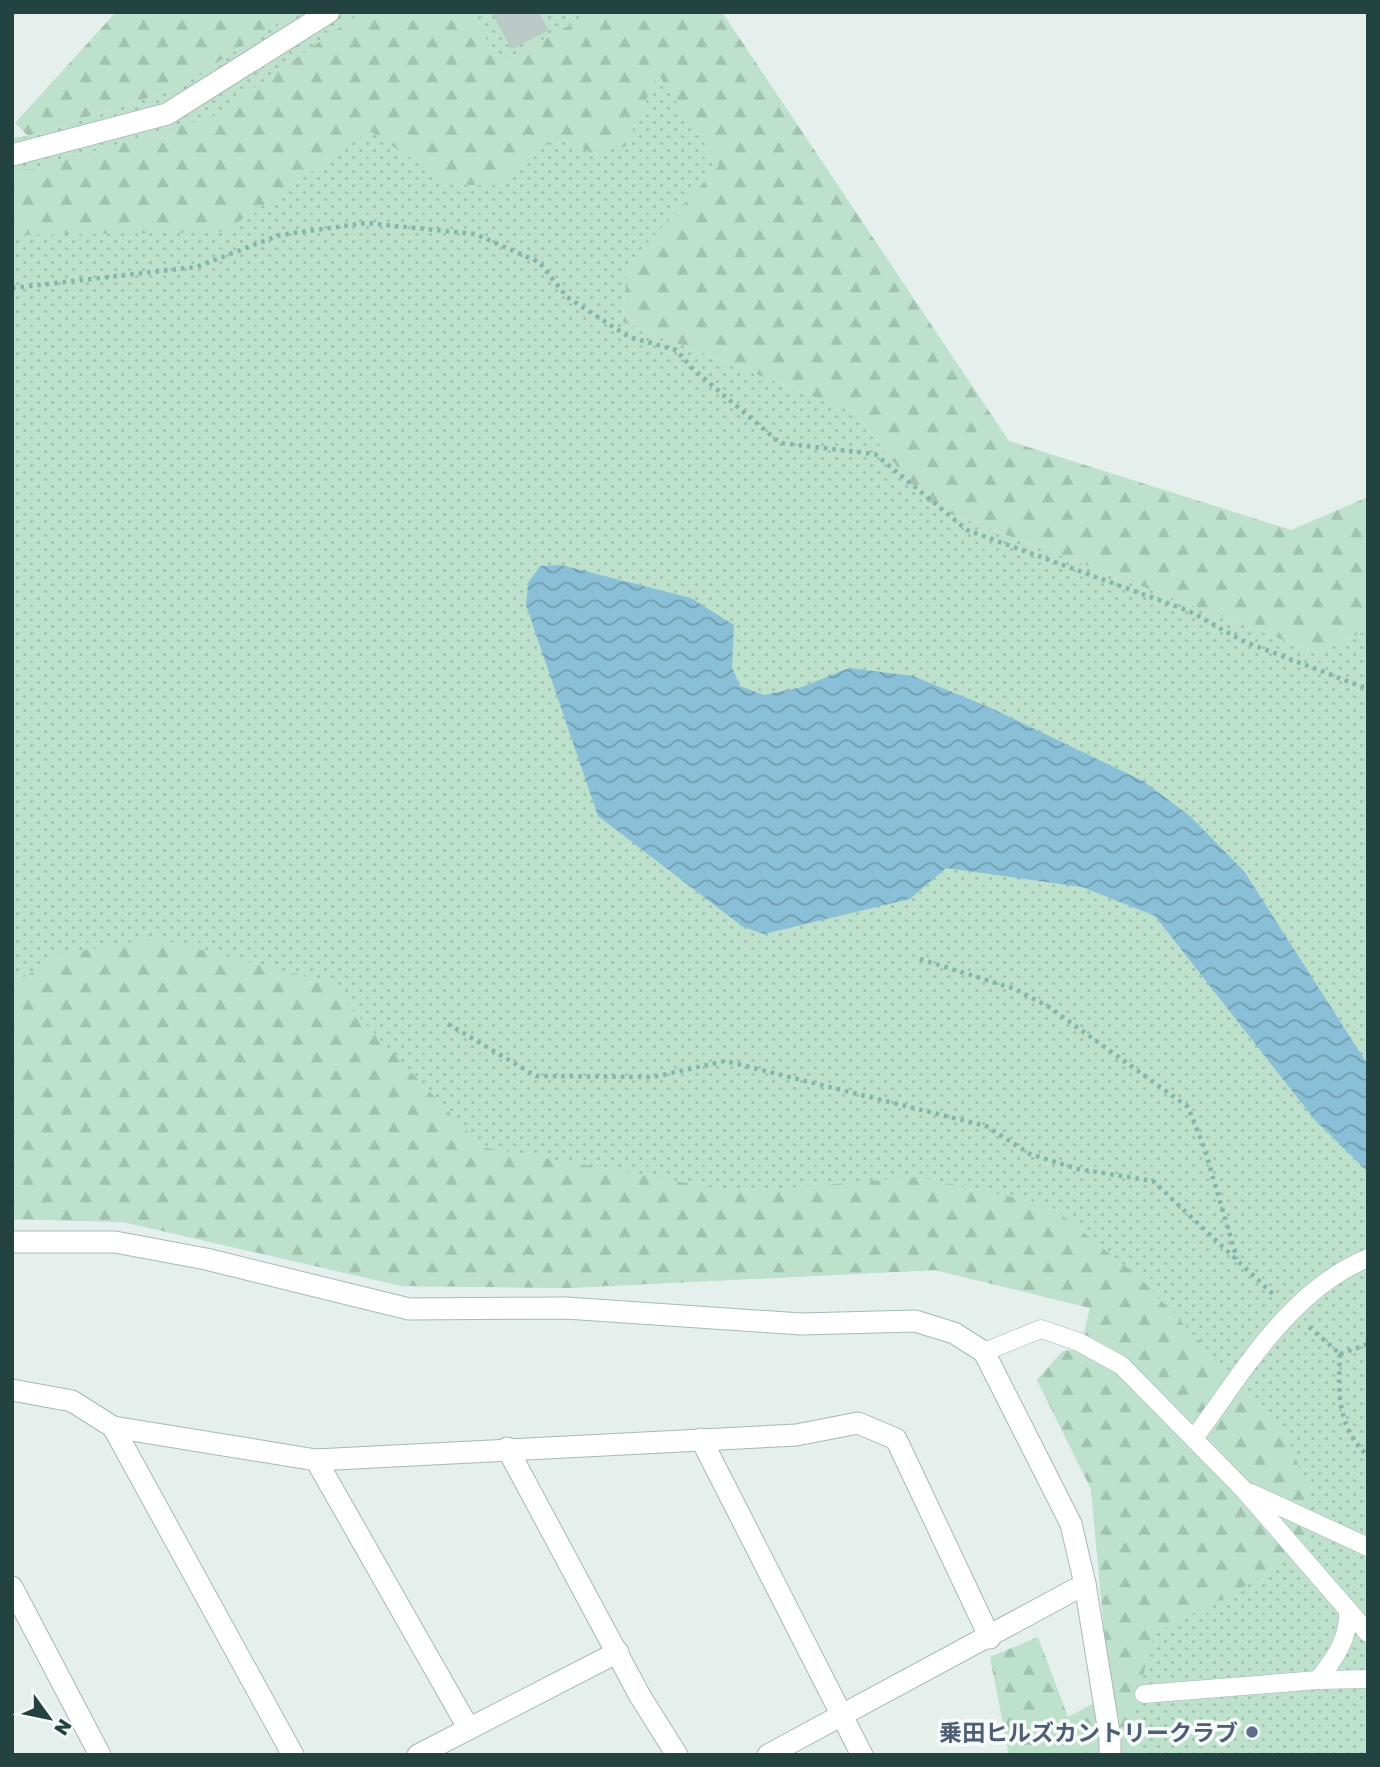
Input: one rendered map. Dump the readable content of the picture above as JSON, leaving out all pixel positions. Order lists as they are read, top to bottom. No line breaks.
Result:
{"places":["乗田ヒルズカントリークラブ"],"north":"bottom right"}
